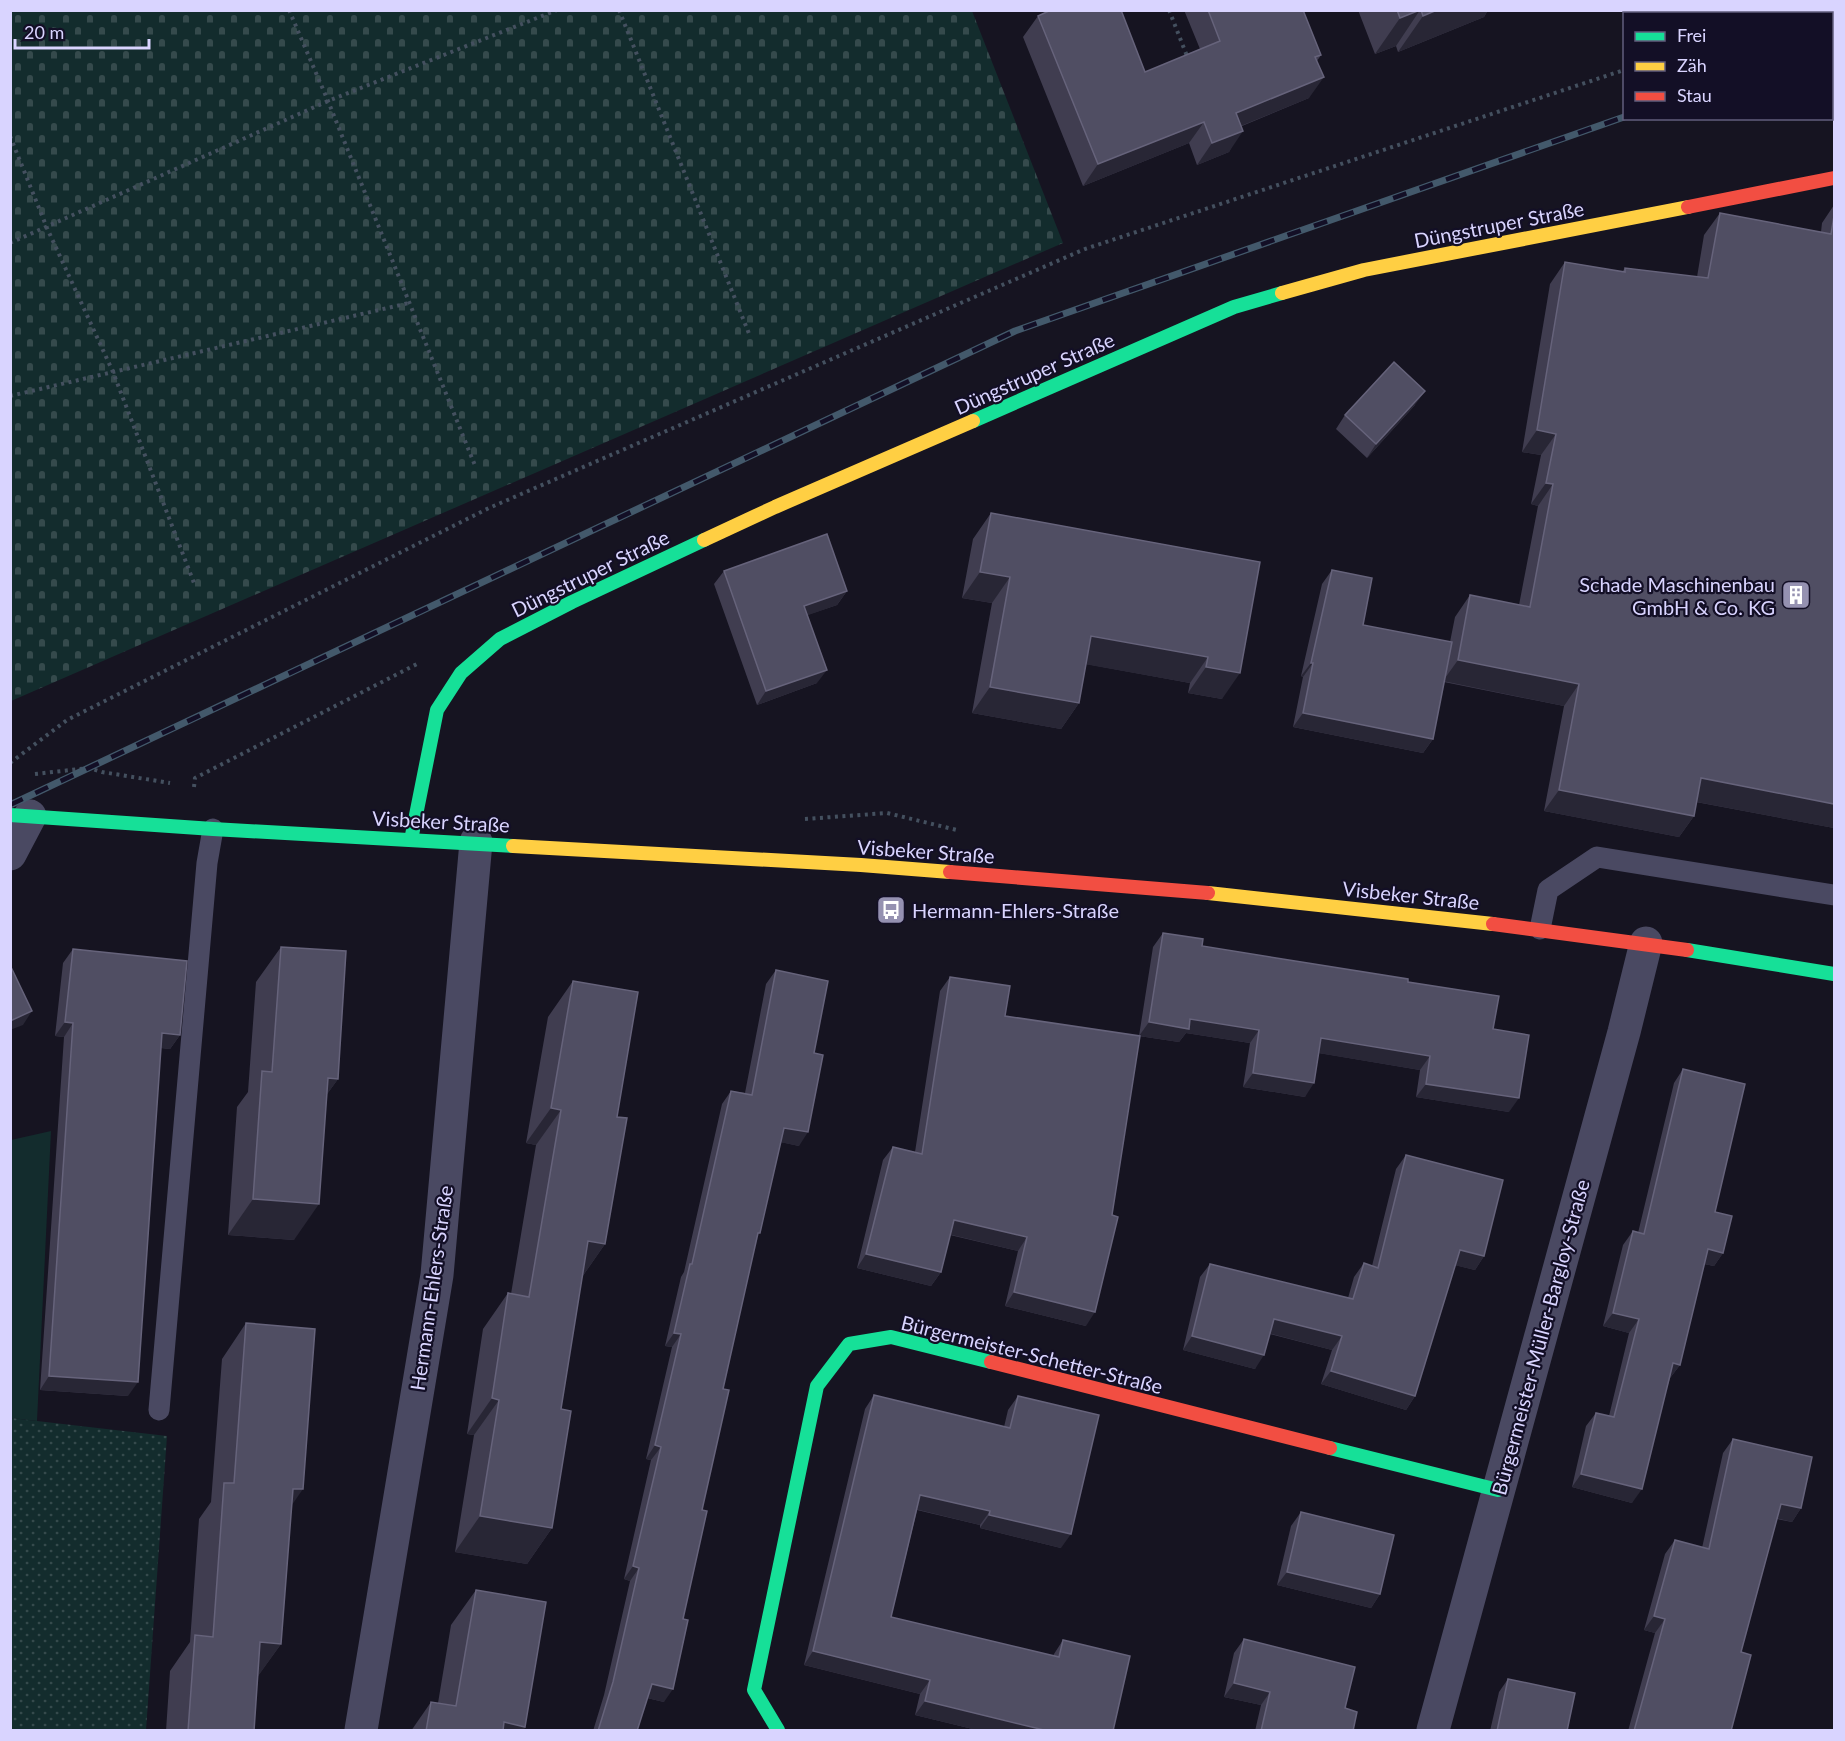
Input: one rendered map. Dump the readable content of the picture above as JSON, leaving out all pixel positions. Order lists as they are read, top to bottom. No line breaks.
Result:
{"streets":{"street":["Düngstruper Straße","Visbeker Straße","Hermann-Ehlers-Straße","Bürgermeister-Müller-Bargloy-Straße","Bürgermeister-Schetter-Straße"]},"crossings":[["Düngstruper Straße","Visbeker Straße"],["Visbeker Straße","Hermann-Ehlers-Straße"],["Visbeker Straße","Bürgermeister-Müller-Bargloy-Straße"],["Bürgermeister-Müller-Bargloy-Straße","Bürgermeister-Schetter-Straße"]],"places":{"building":["Schade Maschinenbau GmbH & Co. KG"],"bus stop":["Hermann-Ehlers-Straße"]},"legend":["Frei","Zäh","Stau"],"scale_bar":"20 m"}
